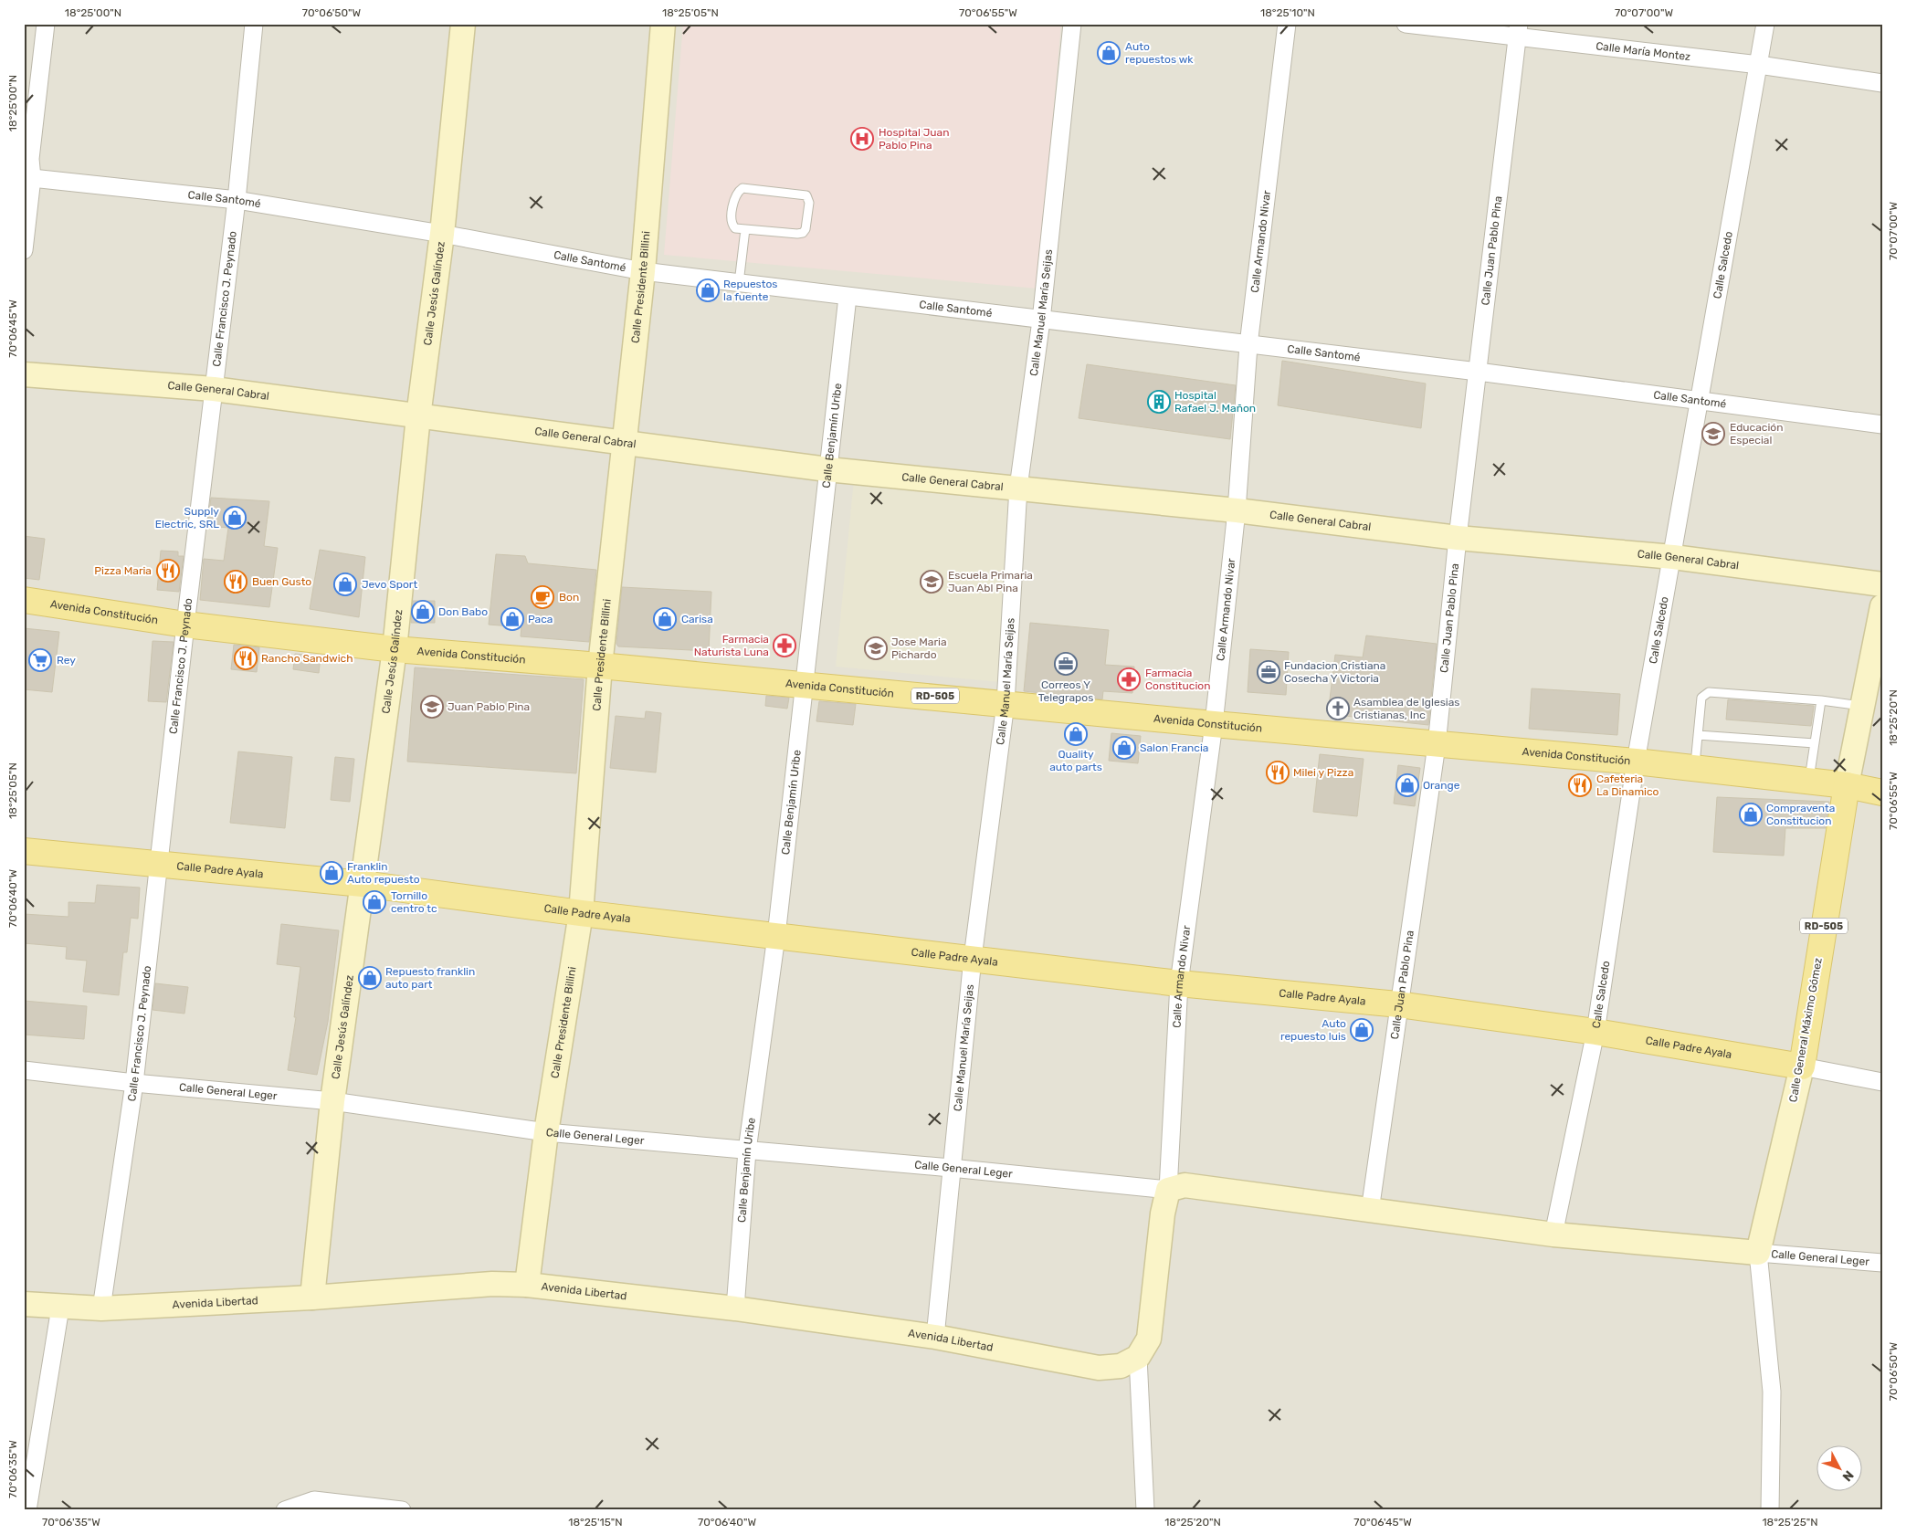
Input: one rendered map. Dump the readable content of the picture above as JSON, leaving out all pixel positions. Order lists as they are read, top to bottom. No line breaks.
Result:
{"streets":{"main road":["Avenida Constitución","RD-505","Calle Padre Ayala","Calle General Máximo Gómez"],"street":["Calle María Montez","Calle Santomé","Calle Armando Nivar","Calle Juan Pablo Pina","Calle Salcedo","Calle Presidente Billini","Calle Jesús Galíndez","Calle Francisco J. Peynado","Calle Manuel María Seijas","Calle General Cabral","Calle Benjamín Uribe","Calle General Leger","Avenida Libertad"]},"crossings":[["Calle María Montez","Calle Juan Pablo Pina"],["Calle María Montez","Calle Salcedo"],["Calle Santomé","Calle Armando Nivar"],["Calle Santomé","Calle Juan Pablo Pina"],["Calle Santomé","Calle Salcedo"],["Calle Santomé","Calle Presidente Billini"],["Calle Santomé","Calle Jesús Galíndez"],["Calle Santomé","Calle Francisco J. Peynado"],["Calle Santomé","Calle Manuel María Seijas"],["Calle Santomé","Calle Benjamín Uribe"],["Calle Armando Nivar","Calle General Cabral"],["Calle Armando Nivar","Avenida Constitución"],["Calle Armando Nivar","Calle Padre Ayala"],["Calle Armando Nivar","Calle General Leger"],["Calle Armando Nivar","Avenida Libertad"],["Calle Juan Pablo Pina","Calle General Cabral"],["Calle Juan Pablo Pina","Avenida Constitución"],["Calle Juan Pablo Pina","Calle Padre Ayala"],["Calle Salcedo","Calle General Cabral"],["Calle Salcedo","Avenida Constitución"],["Calle Salcedo","Calle Padre Ayala"],["Calle Presidente Billini","Calle General Cabral"],["Calle Presidente Billini","Avenida Constitución"],["Calle Presidente Billini","Calle Padre Ayala"],["Calle Presidente Billini","Calle General Leger"],["Calle Presidente Billini","Avenida Libertad"],["Calle Jesús Galíndez","Calle General Cabral"],["Calle Jesús Galíndez","Avenida Constitución"],["Calle Jesús Galíndez","Calle Padre Ayala"],["Calle Jesús Galíndez","Calle General Leger"],["Calle Jesús Galíndez","Avenida Libertad"],["Calle Francisco J. Peynado","Calle General Cabral"],["Calle Francisco J. Peynado","Avenida Constitución"],["Calle Francisco J. Peynado","Calle Padre Ayala"],["Calle Francisco J. Peynado","Calle General Leger"],["Calle Francisco J. Peynado","Avenida Libertad"],["Calle Manuel María Seijas","Calle General Cabral"],["Calle Manuel María Seijas","Avenida Constitución"],["Calle Manuel María Seijas","Calle Padre Ayala"],["Calle Manuel María Seijas","Calle General Leger"],["Calle Manuel María Seijas","Avenida Libertad"],["Calle General Cabral","Calle Benjamín Uribe"],["Calle Benjamín Uribe","Avenida Constitución"],["Calle Benjamín Uribe","Calle Padre Ayala"],["Calle Benjamín Uribe","Calle General Leger"],["Calle Benjamín Uribe","Avenida Libertad"],["Avenida Constitución","RD-505"],["Avenida Constitución","Calle General Máximo Gómez"],["RD-505","Calle General Máximo Gómez"],["Calle Padre Ayala","Calle General Máximo Gómez"],["Calle General Máximo Gómez","Calle General Leger"]],"places":{"shop":["Auto repuestos wk","Repuestos la fuente","Supply Electric, SRL","Jevo Sport","Don Babo","Paca","Carisa","Quality auto parts","Salon Francia","Orange","Compraventa Constitucion","Franklin Auto repuesto","Tornillo centro tc","Repuesto franklin auto part","Auto repuesto luis"],"hospital":["Hospital Juan Pablo Pina"],"building":["Hospital Rafael J. Mañon"],"school or university":["Educación Especial","Escuela Primaria Juan Abl Pina","Jose Maria Pichardo","Juan Pablo Pina"],"restaurant":["Pizza Maria","Buen Gusto","Rancho Sandwich","Milei y Pizza","Cafeteria La Dinamico"],"cafe":["Bon"],"pharmacy":["Farmacia Naturista Luna","Farmacia Constitucion"],"supermarket":["Rey"],"office":["Correos Y Telegrapos","Fundacion Cristiana Cosecha Y Victoria"],"church":["Asamblea de Iglesias Cristianas, Inc"]},"north":"bottom right","coordinates":["18°25'00\"N","70°06'50\"W","18°25'05\"N","70°06'55\"W","18°25'10\"N","70°07'00\"W","70°06'45\"W","18°25'20\"N","70°06'40\"W","70°06'35\"W","18°25'15\"N","18°25'25\"N"]}
